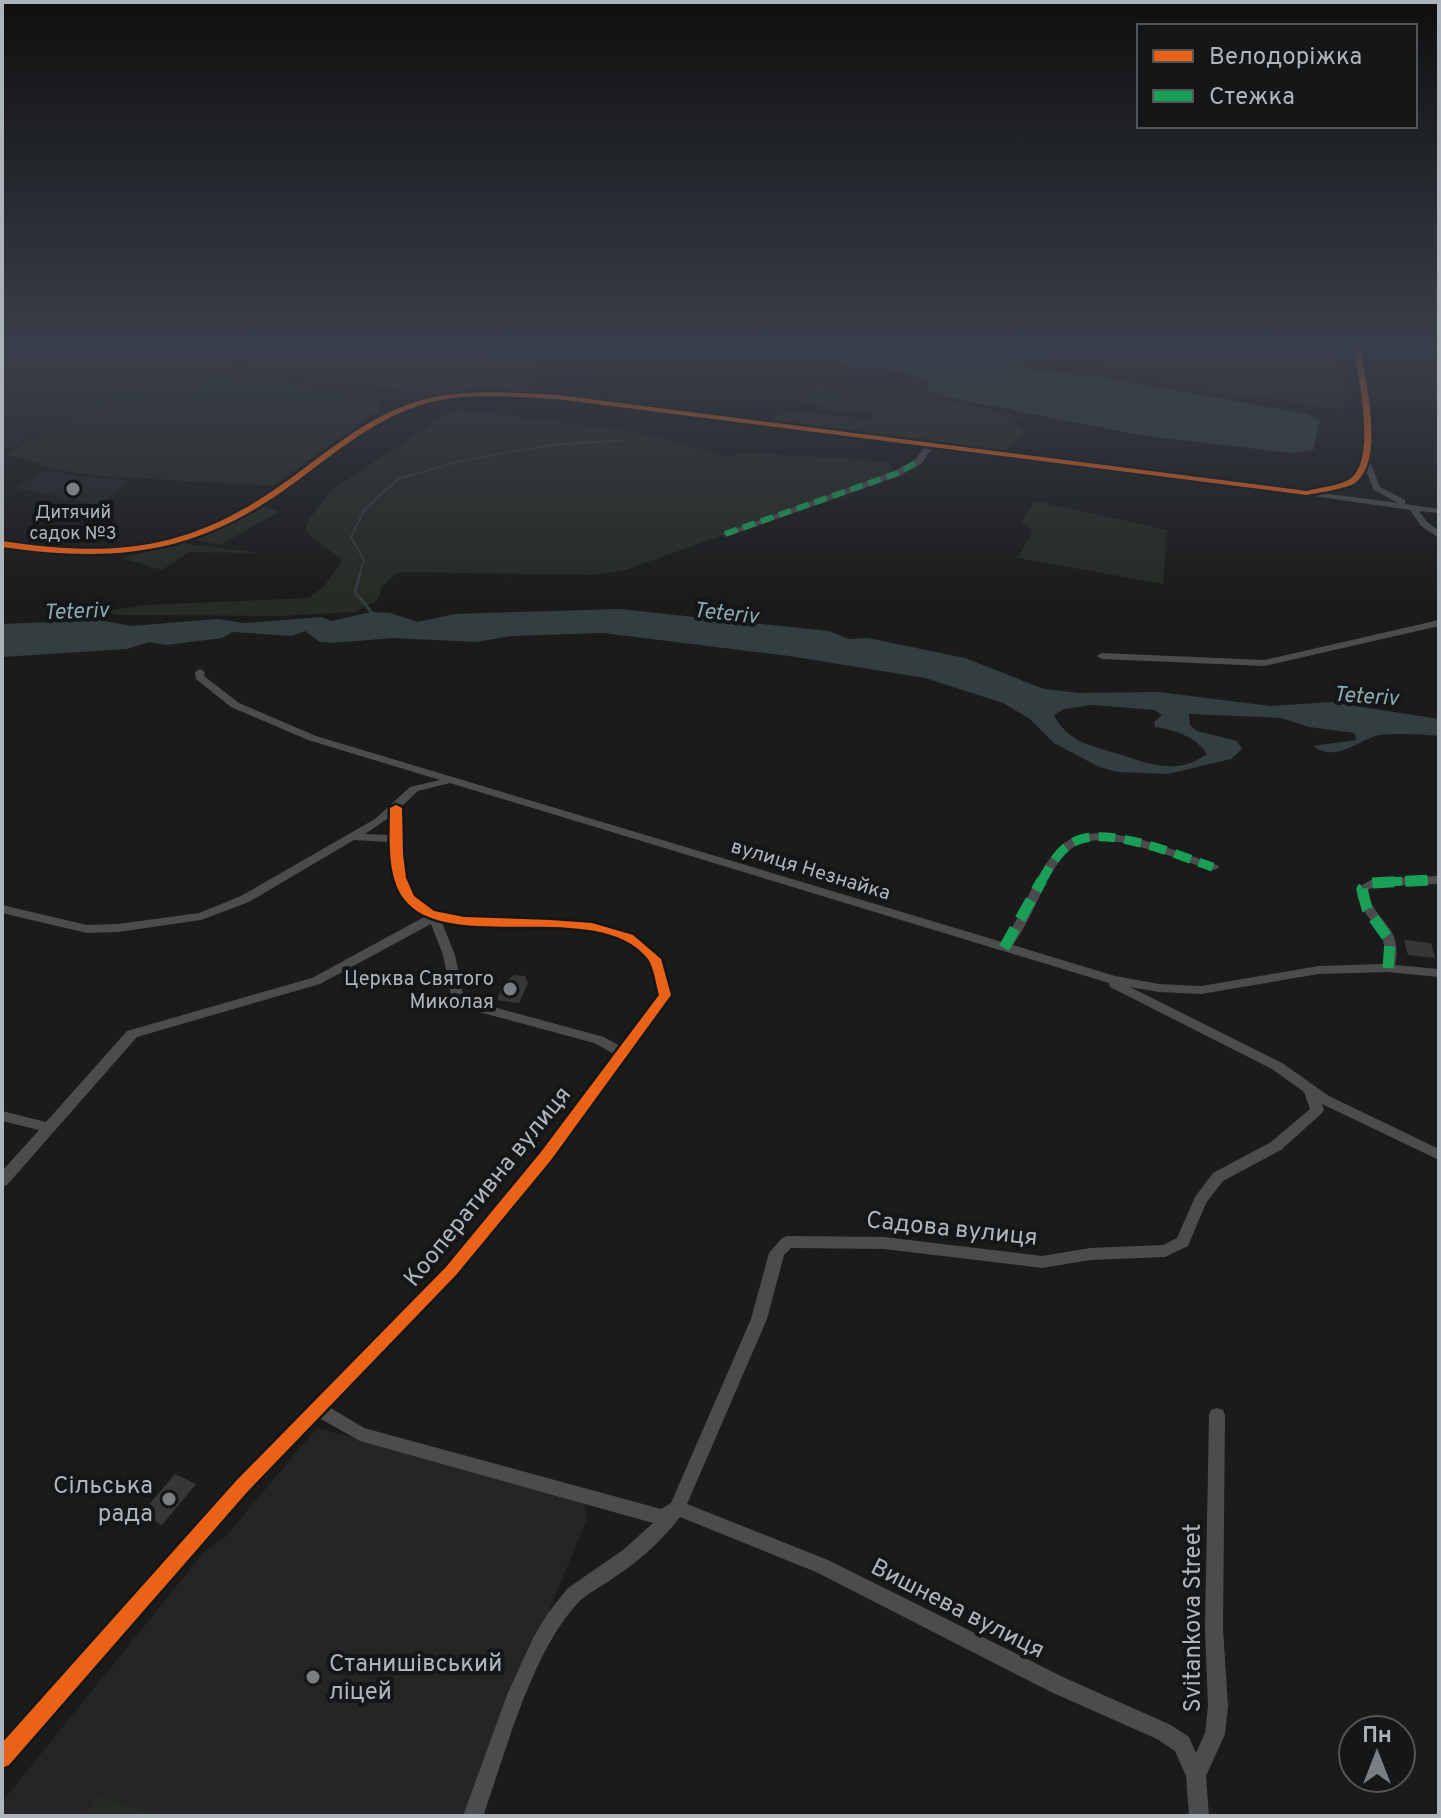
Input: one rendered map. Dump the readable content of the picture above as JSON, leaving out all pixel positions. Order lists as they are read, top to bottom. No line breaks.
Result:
{"streets":{"street":["вулиця Незнайка","Кооперативна вулиця","Садова вулиця","Вишнева вулиця","Svitankova Street"]},"crossings":[["Садова вулиця","Вишнева вулиця"],["Вишнева вулиця","Svitankova Street"]],"water":["Teteriv"],"places":["Дитячий садок №3","Церква Святого Миколая","Сільська рада","Станишівський ліцей"],"legend":["Велодоріжка","Стежка"],"north":"top"}
